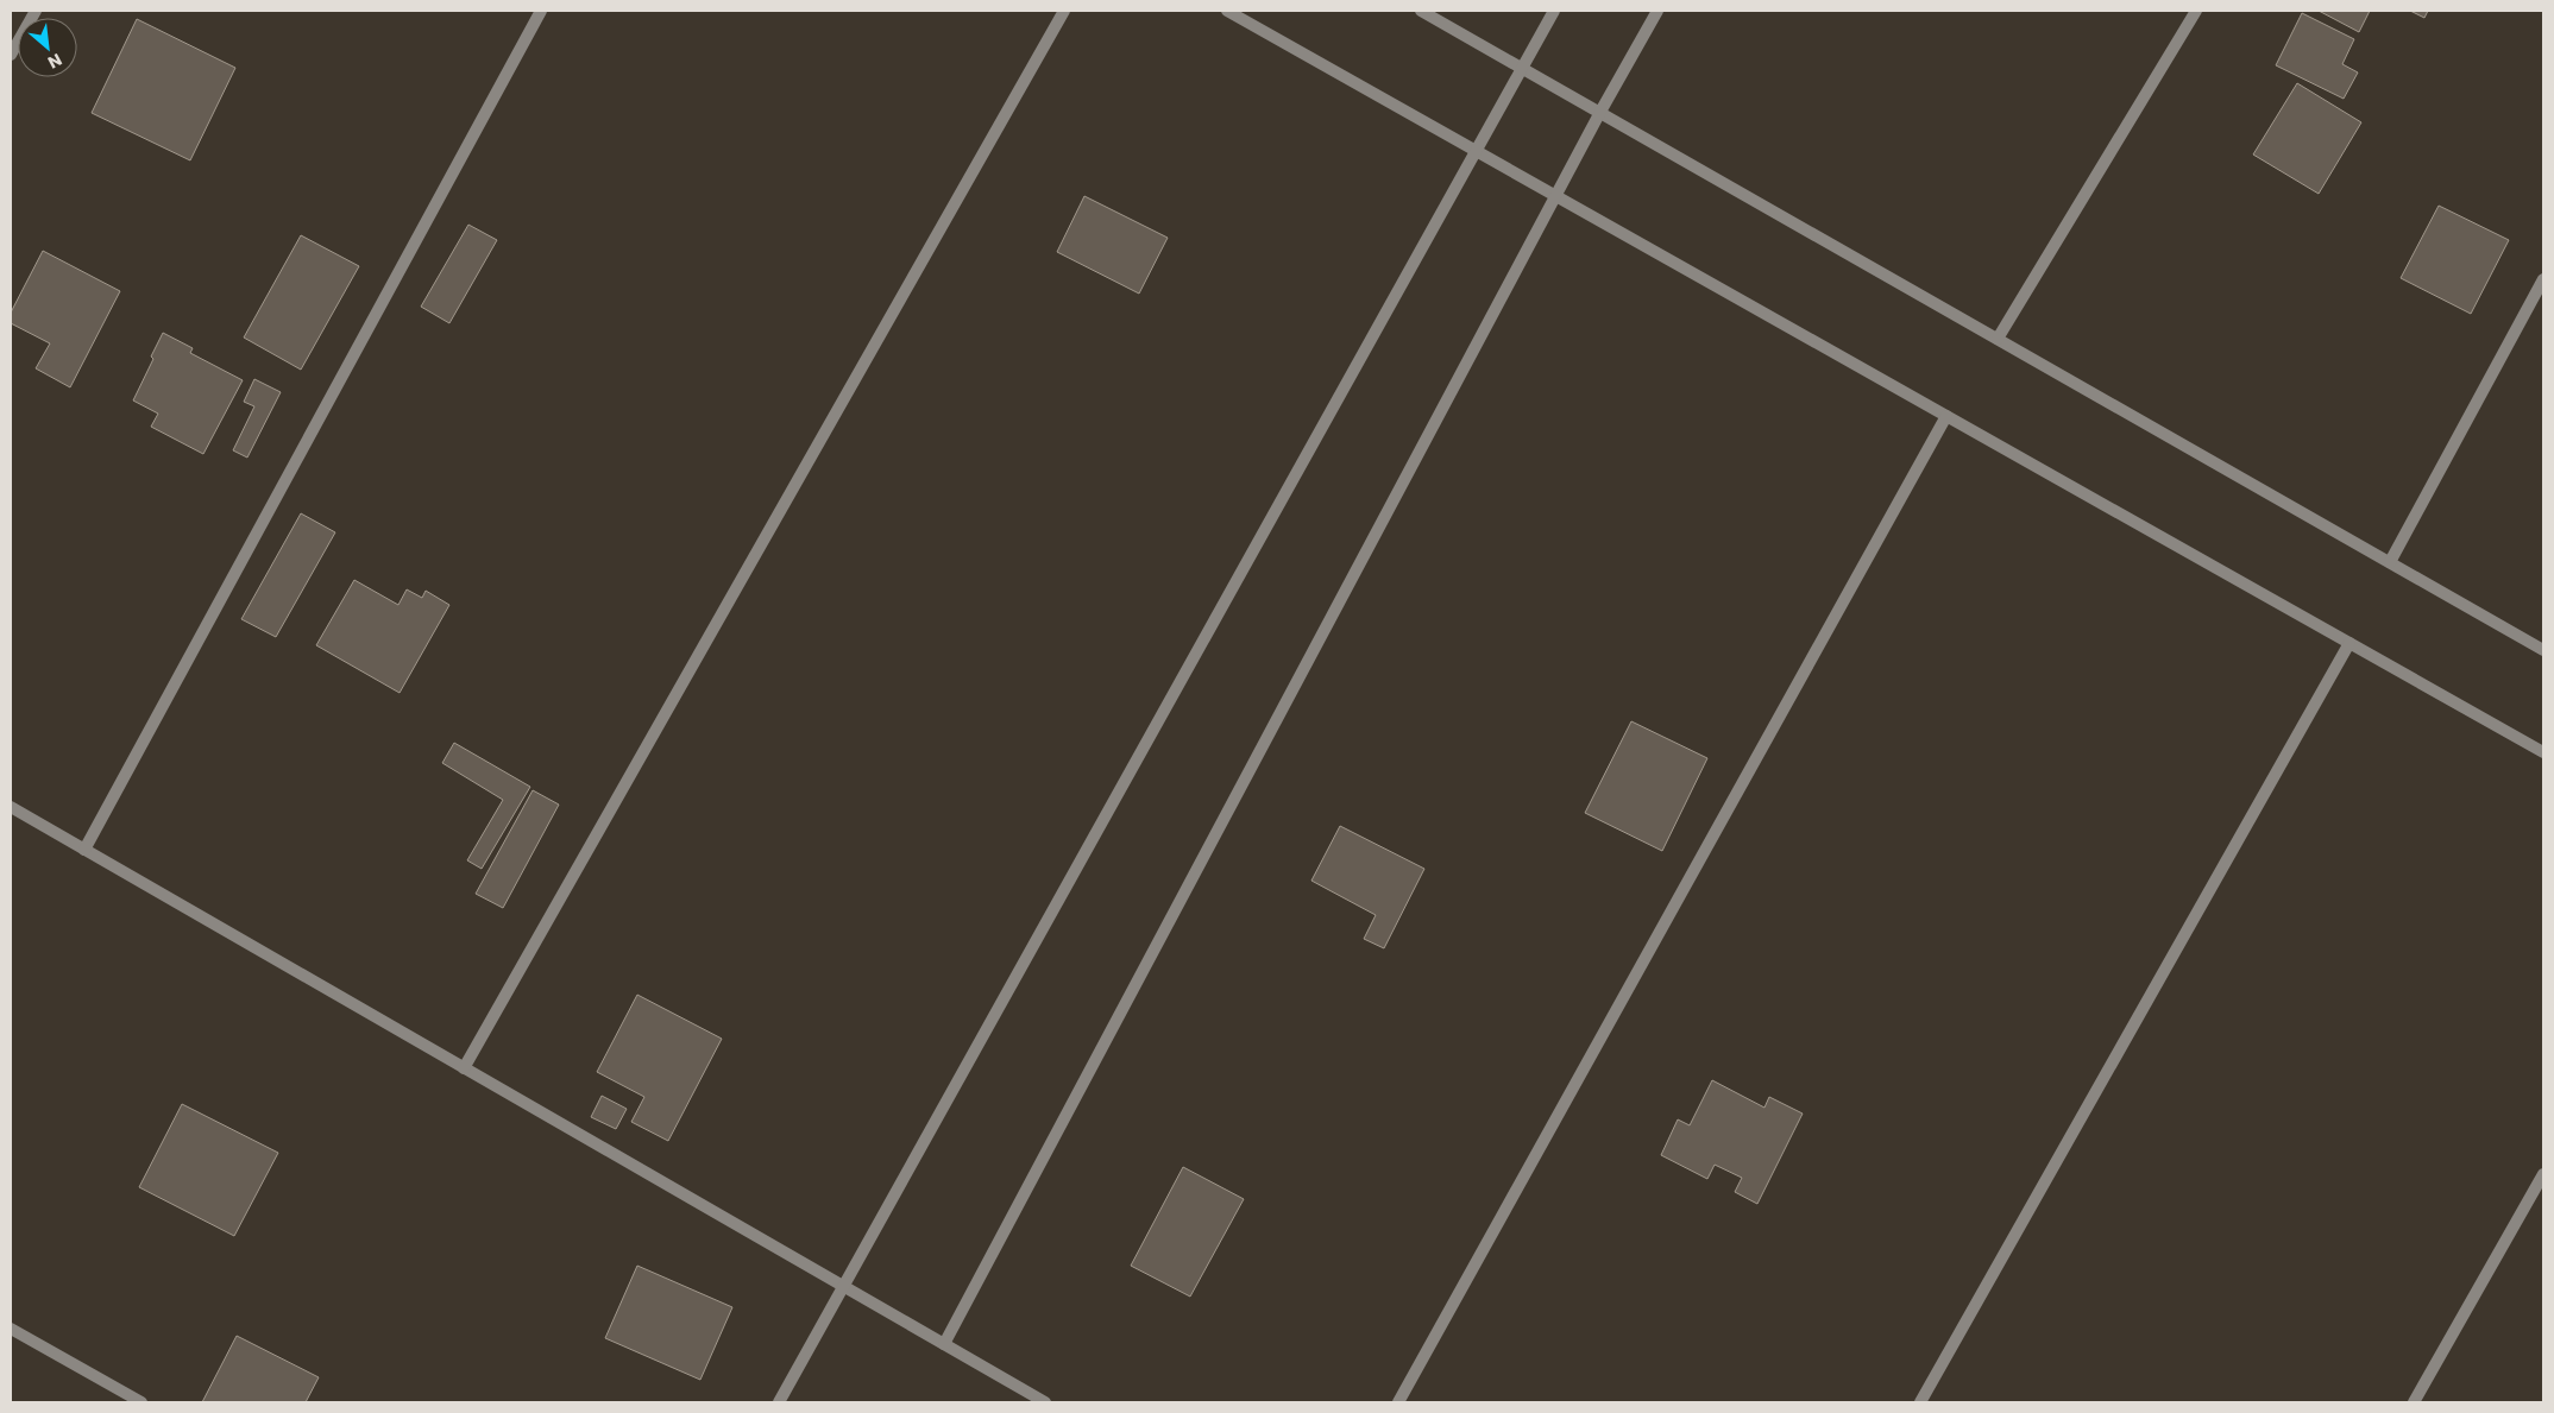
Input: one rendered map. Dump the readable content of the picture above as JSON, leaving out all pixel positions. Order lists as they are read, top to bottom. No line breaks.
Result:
{"north":"bottom right"}
